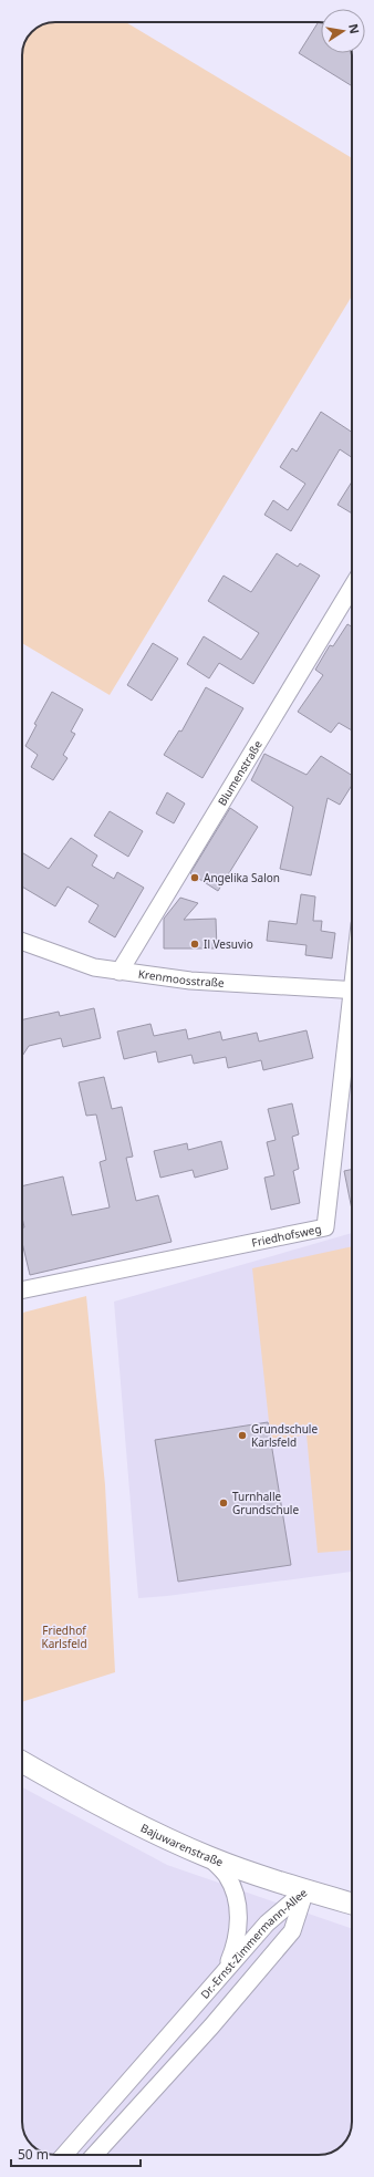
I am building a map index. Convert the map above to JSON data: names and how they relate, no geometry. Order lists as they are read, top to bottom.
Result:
{
  "streets": {
    "main road": ["Bajuwarenstraße"],
    "street": [
      "Blumenstraße",
      "Krenmoosstraße",
      "Friedhofsweg",
      "Dr.-Ernst-Zimmermann-Allee"
    ]
  },
  "crossings": [
    ["Blumenstraße", "Krenmoosstraße"],
    ["Bajuwarenstraße", "Dr.-Ernst-Zimmermann-Allee"]
  ],
  "parks": ["Friedhof Karlsfeld"],
  "places": [
    "Angelika Salon",
    "Il Vesuvio",
    "Grundschule Karlsfeld",
    "Turnhalle Grundschule"
  ],
  "scale_bar": "50 m",
  "north": "right"
}
